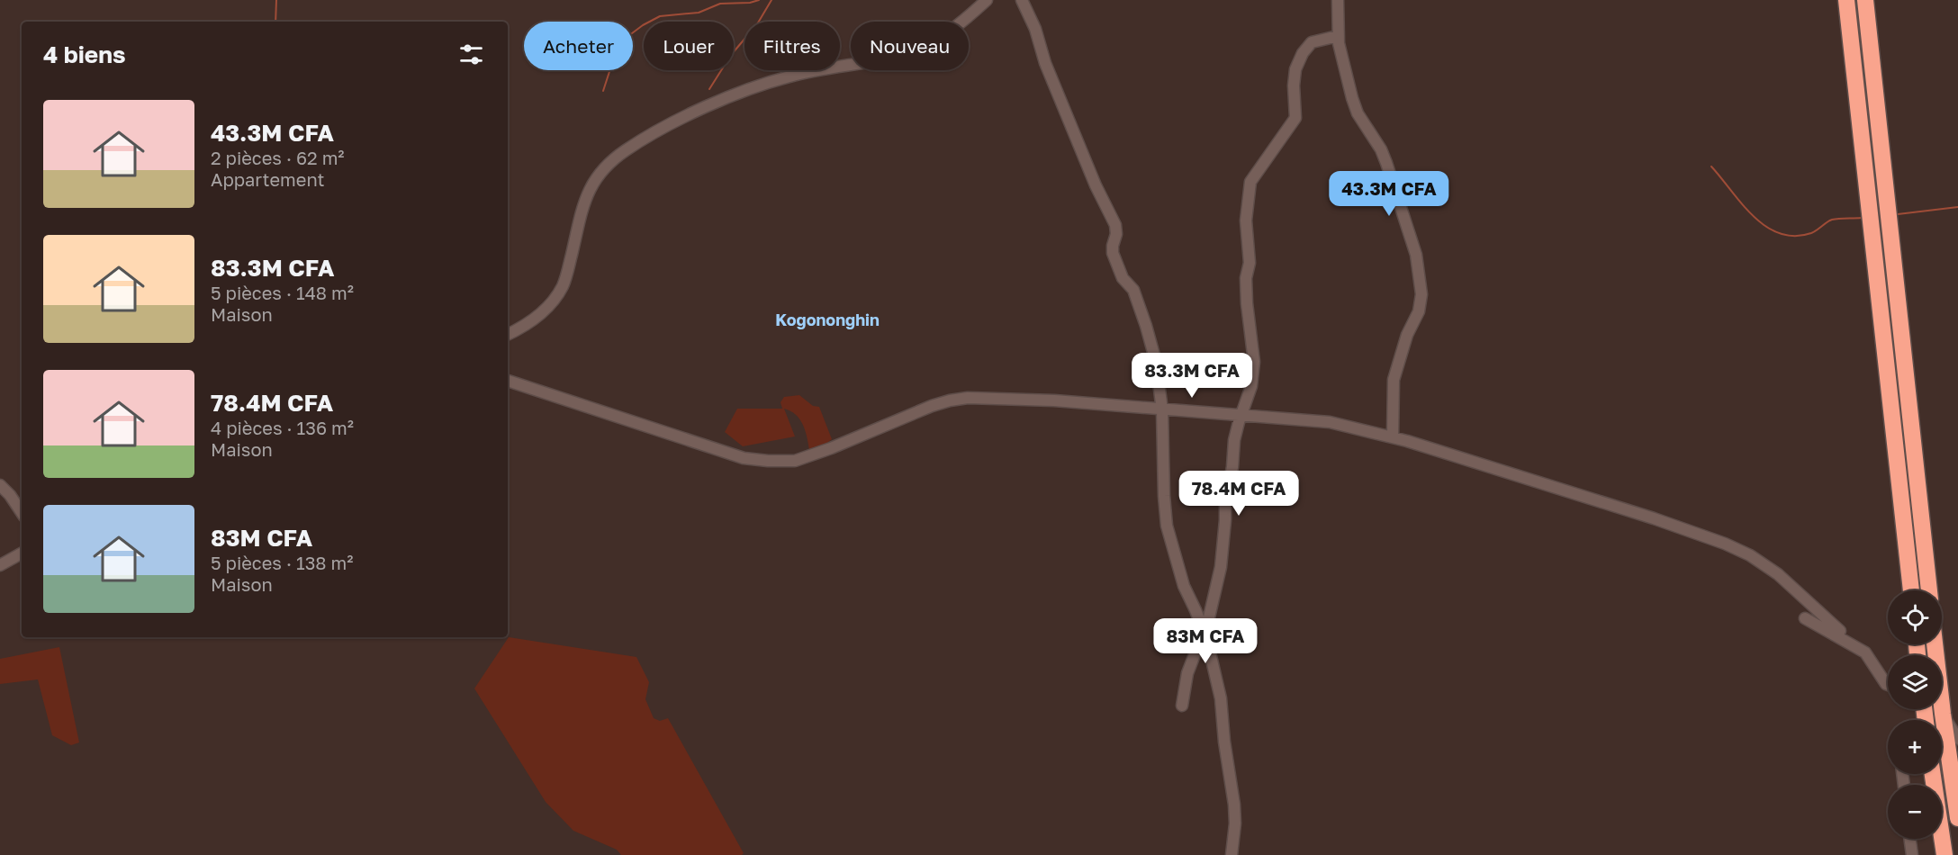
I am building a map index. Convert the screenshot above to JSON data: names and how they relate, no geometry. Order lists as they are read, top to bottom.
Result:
{
  "districts": ["Kogononghin"],
  "page": {
    "chip": [
      "Acheter",
      "Louer",
      "Filtres",
      "Nouveau"
    ],
    "heading": "4 biens",
    "list": [
      {
        "name": "43.3M CFA",
        "note": "2 pièces · 62 m² · Appartement"
      },
      {
        "name": "83.3M CFA",
        "note": "5 pièces · 148 m² · Maison"
      },
      {
        "name": "78.4M CFA",
        "note": "4 pièces · 136 m² · Maison"
      },
      {
        "name": "83M CFA",
        "note": "5 pièces · 138 m² · Maison"
      }
    ],
    "price": [
      "43.3M CFA",
      "83.3M CFA",
      "78.4M CFA",
      "83M CFA"
    ],
    "map_buttons": ["+", "−"]
  }
}
